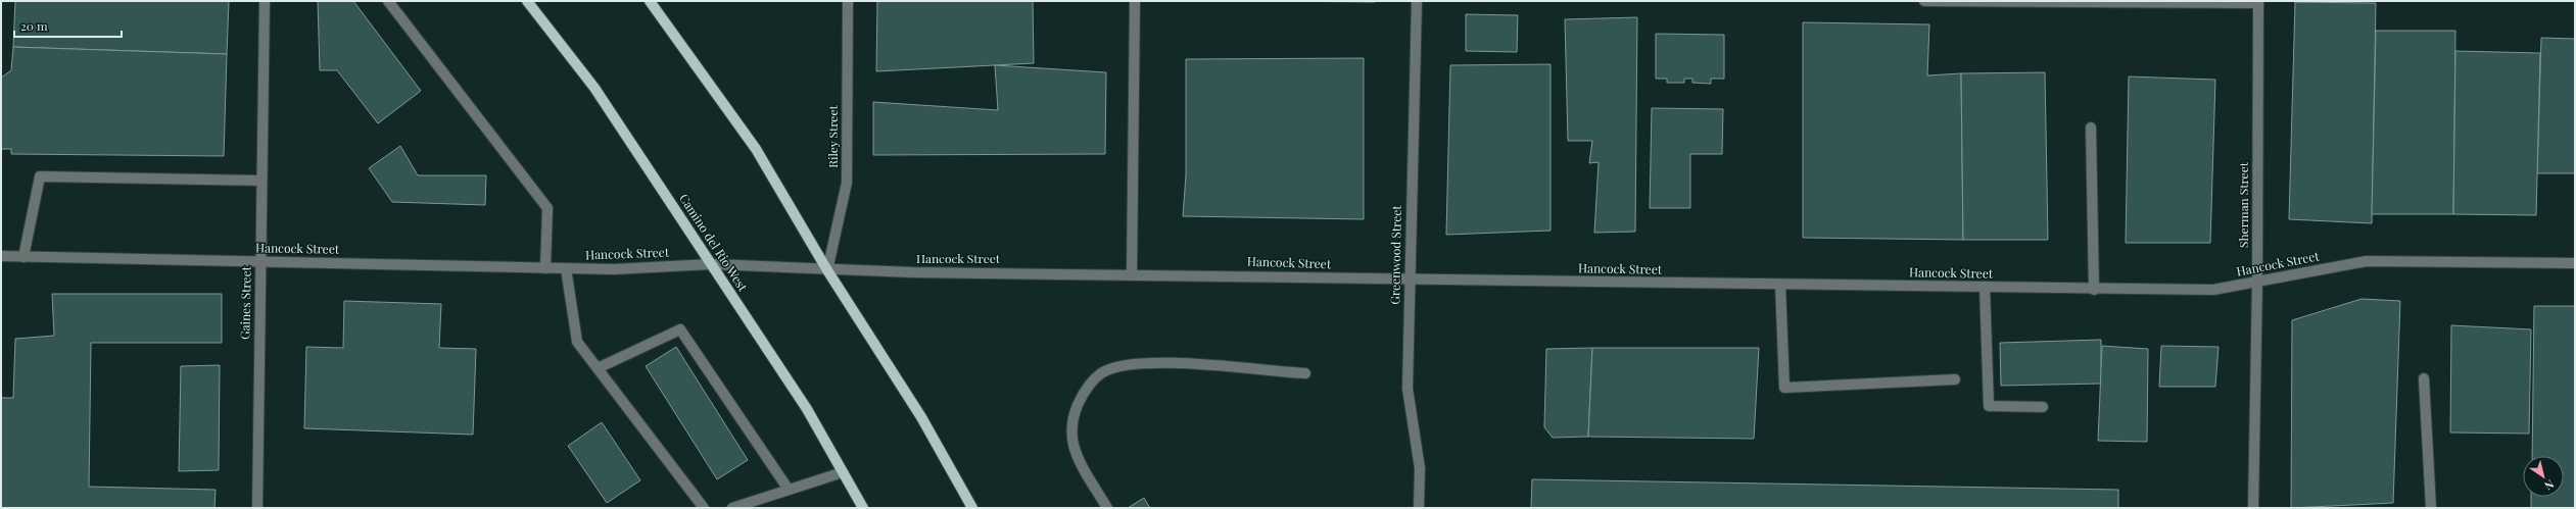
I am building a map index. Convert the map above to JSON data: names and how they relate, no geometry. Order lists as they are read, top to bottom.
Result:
{
  "streets": {
    "main road": ["Camino del Rio West"],
    "street": [
      "Riley Street",
      "Sherman Street",
      "Hancock Street",
      "Greenwood Street",
      "Gaines Street"
    ]
  },
  "crossings": [
    ["Riley Street", "Hancock Street"],
    ["Sherman Street", "Hancock Street"],
    ["Camino del Rio West", "Hancock Street"],
    ["Hancock Street", "Greenwood Street"],
    ["Hancock Street", "Gaines Street"]
  ],
  "scale_bar": "20 m",
  "north": "bottom right"
}
